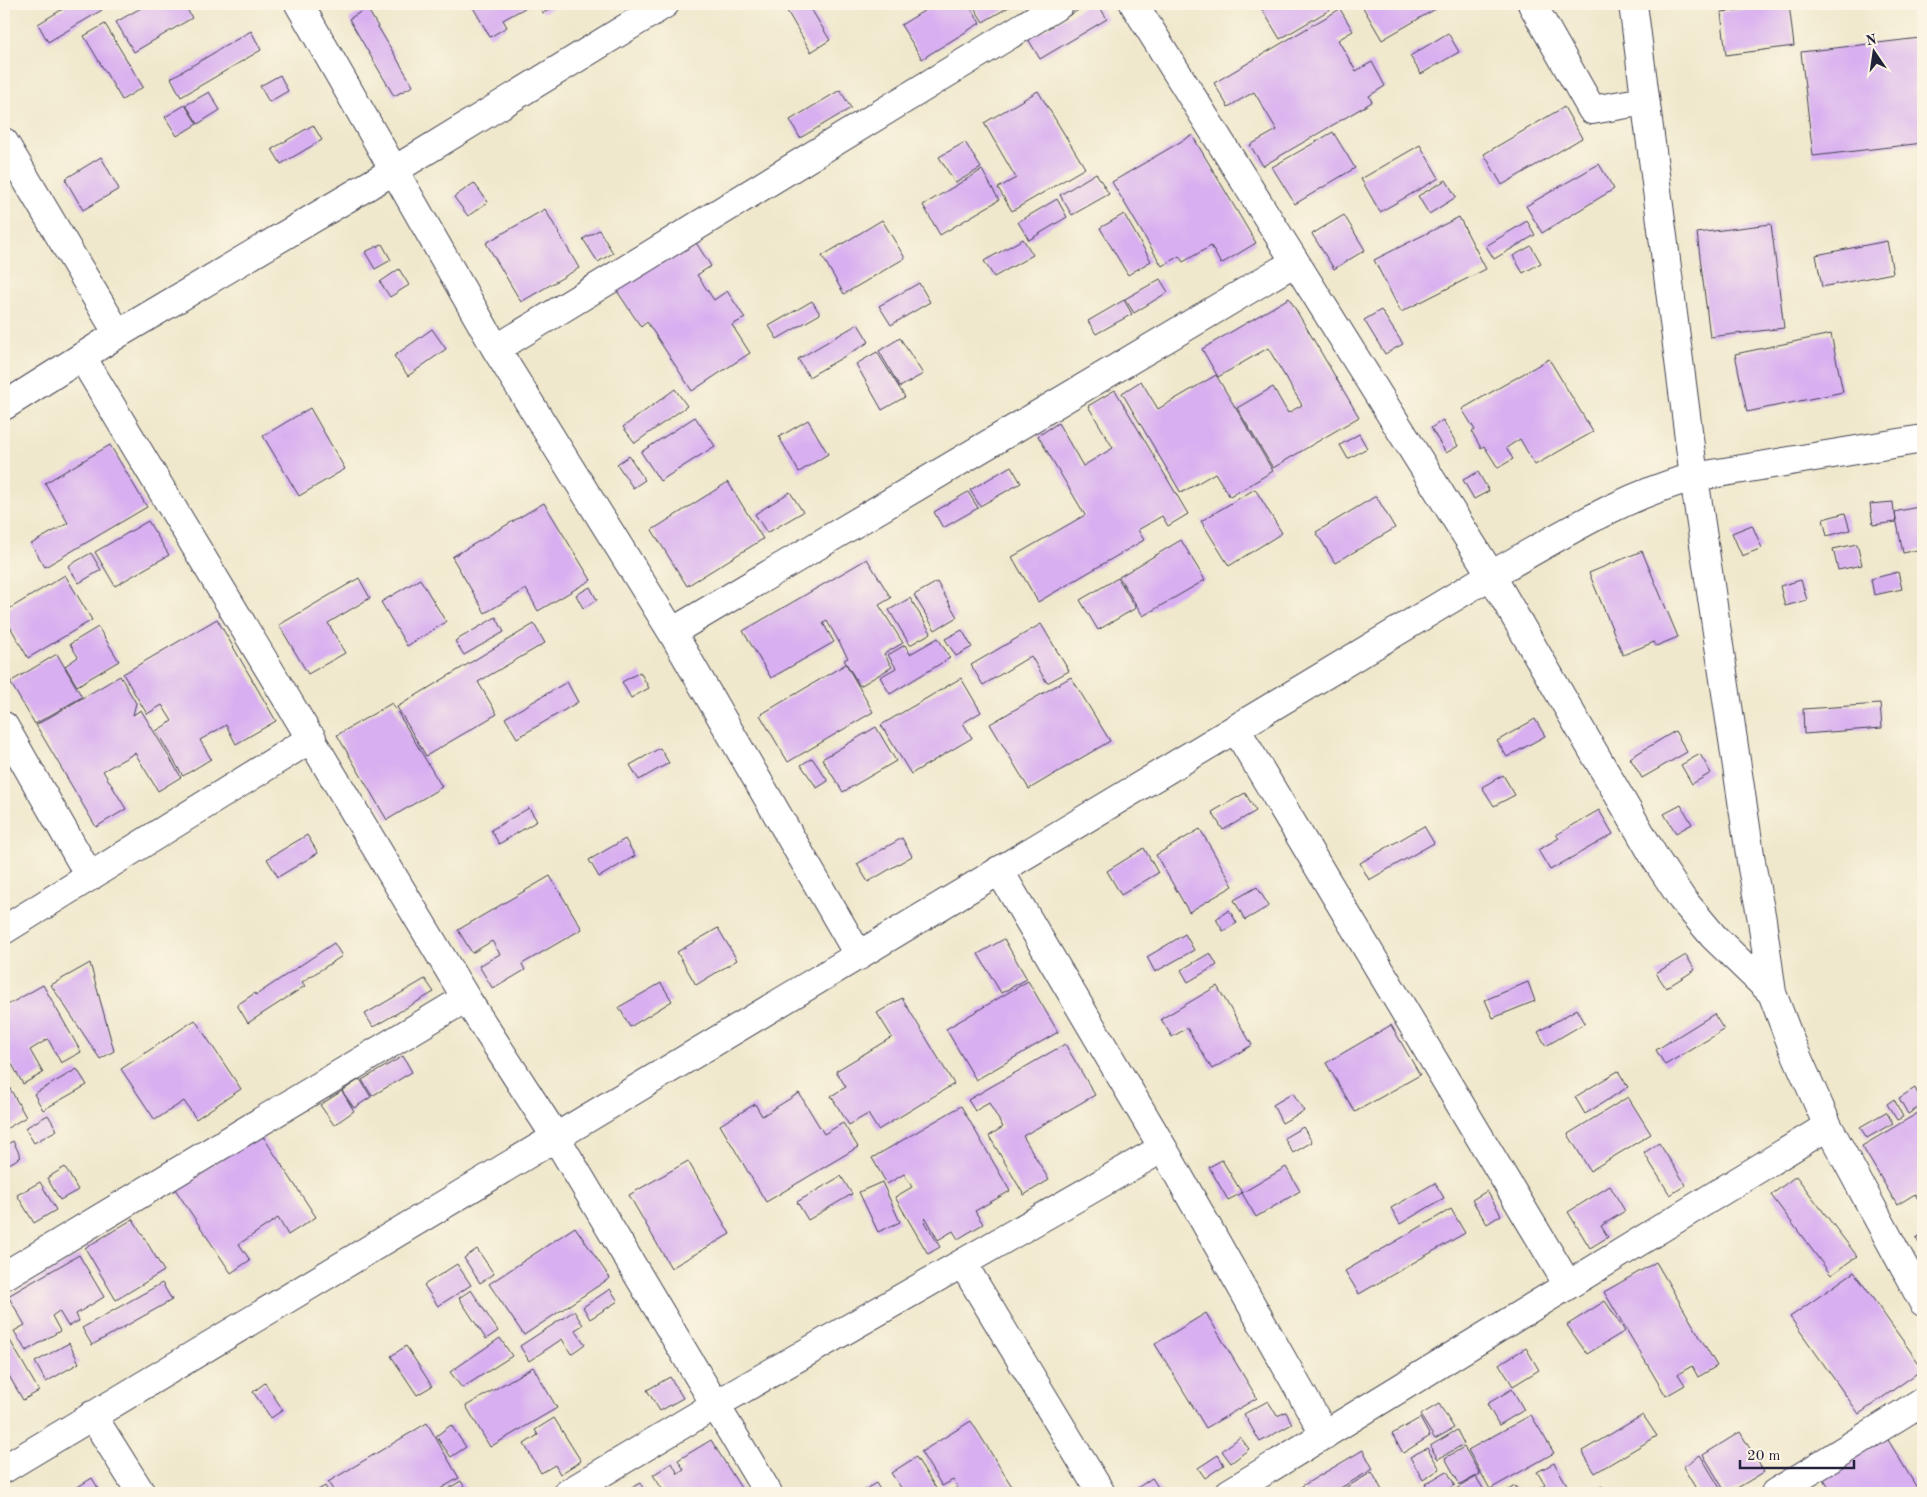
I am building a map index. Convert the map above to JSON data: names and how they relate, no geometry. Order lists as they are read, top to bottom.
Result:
{
  "scale_bar": "20 m",
  "north": "top"
}
